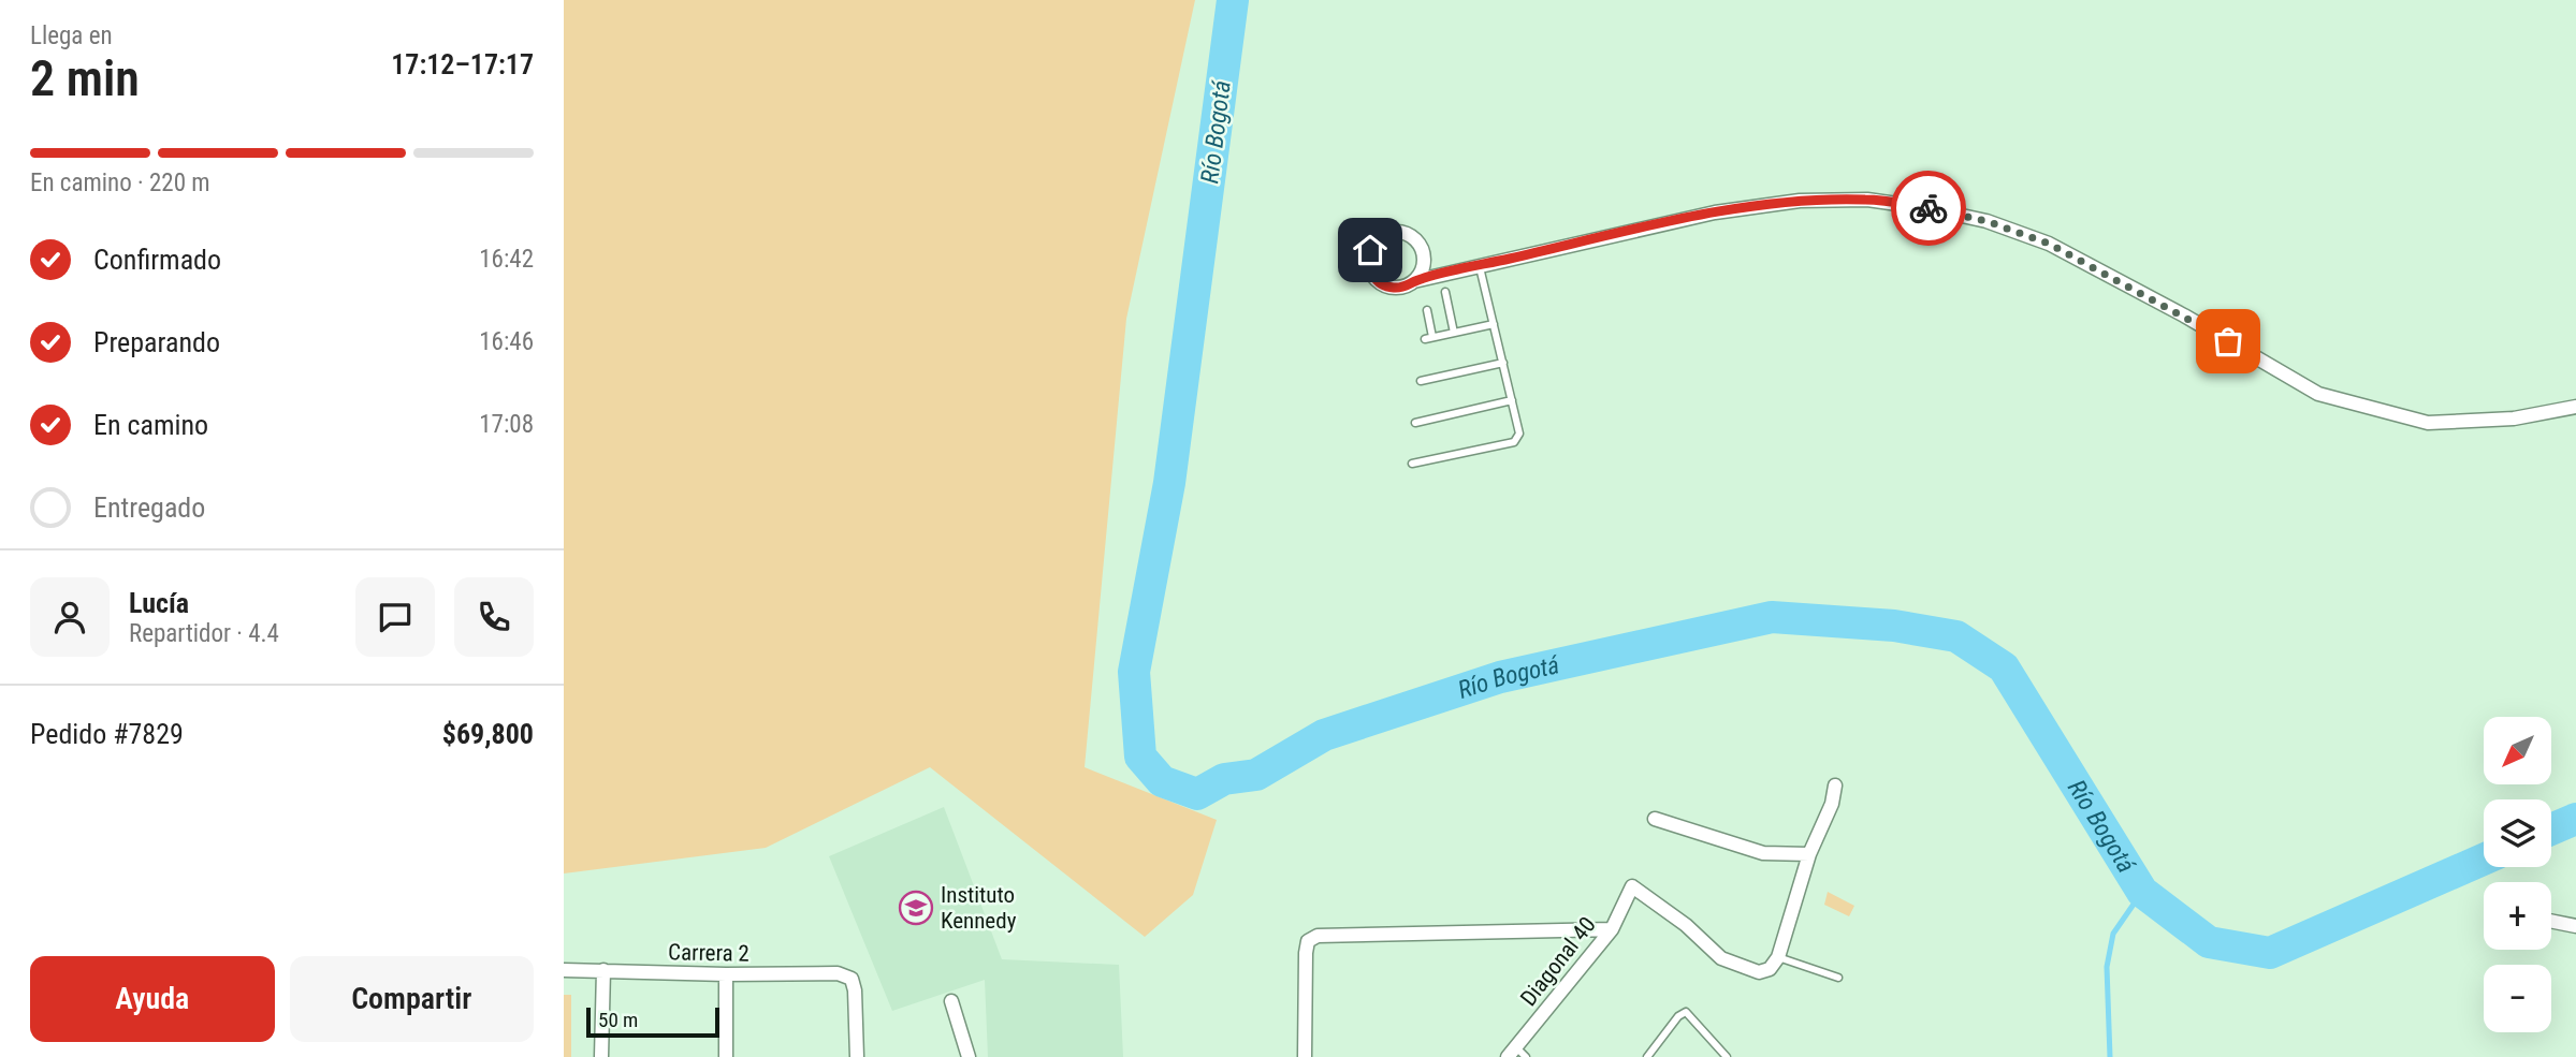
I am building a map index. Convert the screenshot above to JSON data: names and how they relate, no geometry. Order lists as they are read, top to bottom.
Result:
{
  "streets": {
    "street": ["Carrera 2", "Diagonal 40"]
  },
  "water": ["Río Bogotá"],
  "places": {
    "school or university": ["Instituto Kennedy"]
  },
  "scale_bar": "50 m",
  "north": "bottom left",
  "page": {
    "heading": ["2 min", "Llega en", "17:12–17:17"],
    "panel": [
      "Lucía",
      "Repartidor · 4.4",
      "Pedido #7829",
      "$69,800"
    ],
    "bar": "En camino · 220 m",
    "list": [
      ["Confirmado", "16:42"],
      ["Preparando", "16:46"],
      ["En camino", "17:08"],
      "Entregado"
    ],
    "map_buttons": ["+", "−"],
    "buttons": ["Ayuda", "Compartir"],
    "scale": "50 m"
  }
}
